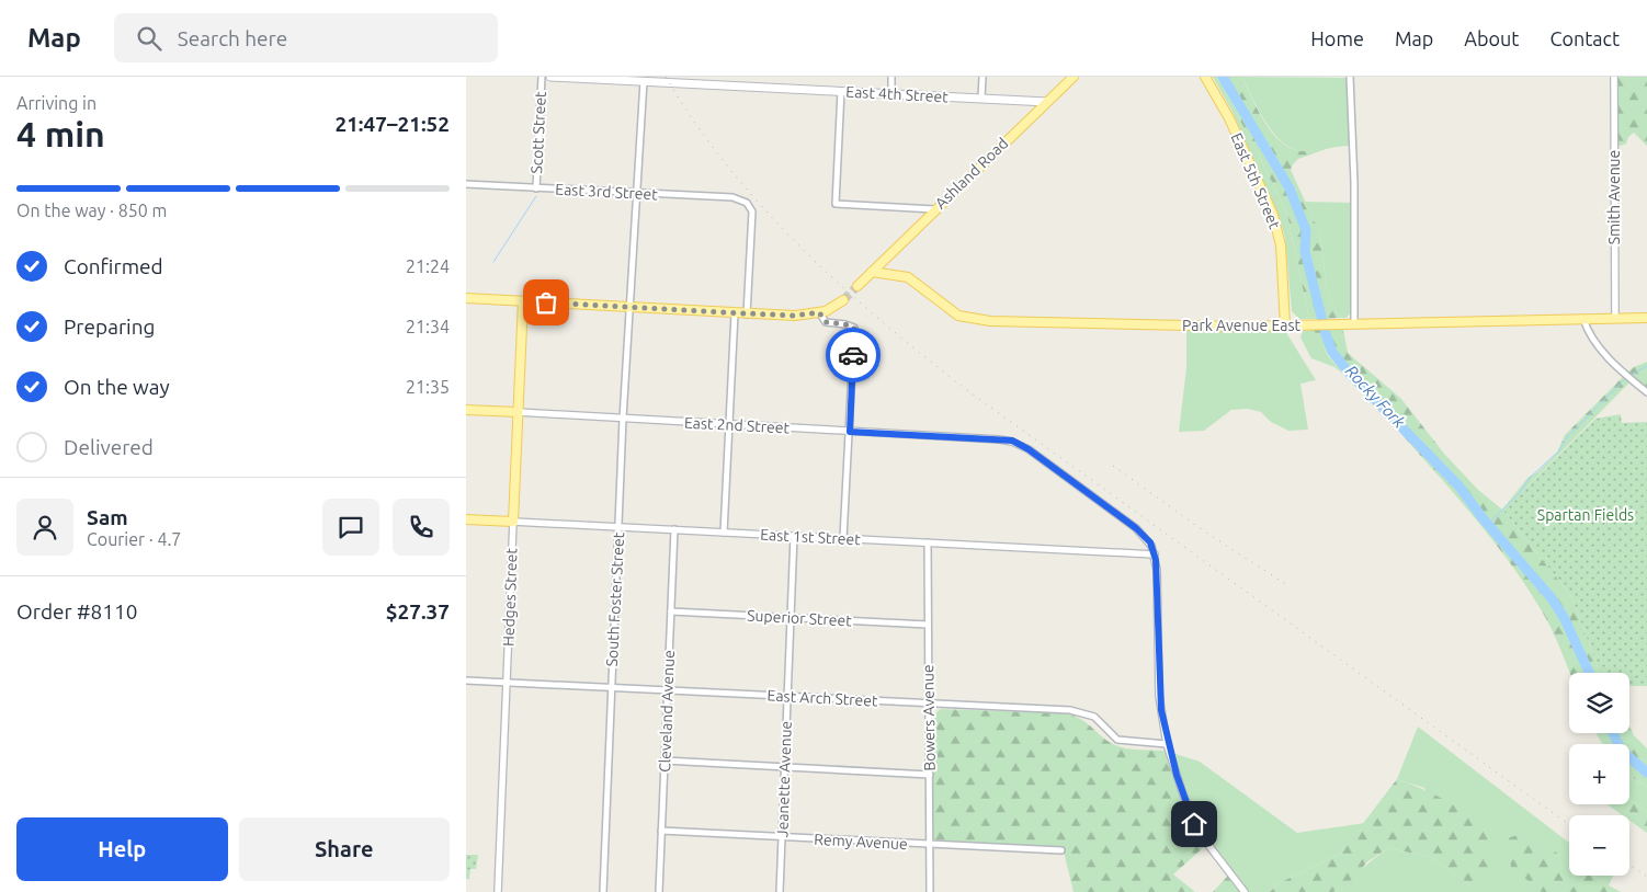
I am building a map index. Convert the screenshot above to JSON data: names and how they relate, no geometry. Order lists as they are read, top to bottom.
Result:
{
  "streets": {
    "main road": [
      "East 4th Street",
      "Ashland Road",
      "East 5th Street",
      "Park Avenue East",
      "East 2nd Street",
      "East 1st Street",
      "Hedges Street"
    ],
    "street": [
      "Scott Street",
      "East 3rd Street",
      "Smith Avenue",
      "South Foster Street",
      "Superior Street",
      "East Arch Street",
      "Cleveland Avenue",
      "Bowers Avenue",
      "Jeanette Avenue",
      "Remy Avenue"
    ]
  },
  "crossings": [
    ["East 4th Street", "Ashland Road"],
    ["East 4th Street", "South Foster Street"],
    ["Scott Street", "East 3rd Street"],
    ["Ashland Road", "Park Avenue East"],
    ["East 5th Street", "Park Avenue East"],
    ["East 3rd Street", "South Foster Street"],
    ["Smith Avenue", "Park Avenue East"],
    ["East 2nd Street", "East 1st Street"],
    ["East 2nd Street", "Hedges Street"],
    ["East 2nd Street", "South Foster Street"],
    ["East 1st Street", "Hedges Street"],
    ["East 1st Street", "South Foster Street"],
    ["East 1st Street", "Cleveland Avenue"],
    ["East 1st Street", "Bowers Avenue"],
    ["East 1st Street", "Jeanette Avenue"],
    ["Hedges Street", "East Arch Street"],
    ["South Foster Street", "East Arch Street"],
    ["Superior Street", "Cleveland Avenue"],
    ["Superior Street", "Bowers Avenue"],
    ["Superior Street", "Jeanette Avenue"],
    ["East Arch Street", "Cleveland Avenue"],
    ["East Arch Street", "Bowers Avenue"],
    ["East Arch Street", "Jeanette Avenue"],
    ["Cleveland Avenue", "Remy Avenue"],
    ["Bowers Avenue", "Remy Avenue"],
    ["Jeanette Avenue", "Remy Avenue"]
  ],
  "water": ["Rocky Fork"],
  "parks": ["Spartan Fields"],
  "page": {
    "header": "Map",
    "search": "Search here",
    "nav": [
      "Home",
      "Map",
      "About",
      "Contact"
    ],
    "heading": ["4 min", "Arriving in", "21:47–21:52"],
    "panel": [
      "Sam",
      "Courier · 4.7",
      "Order #8110",
      "$27.37"
    ],
    "bar": "On the way · 850 m",
    "list": [
      ["Confirmed", "21:24"],
      ["Preparing", "21:34"],
      ["On the way", "21:35"],
      "Delivered"
    ],
    "map_buttons": ["+", "−"],
    "buttons": ["Help", "Share"]
  }
}
